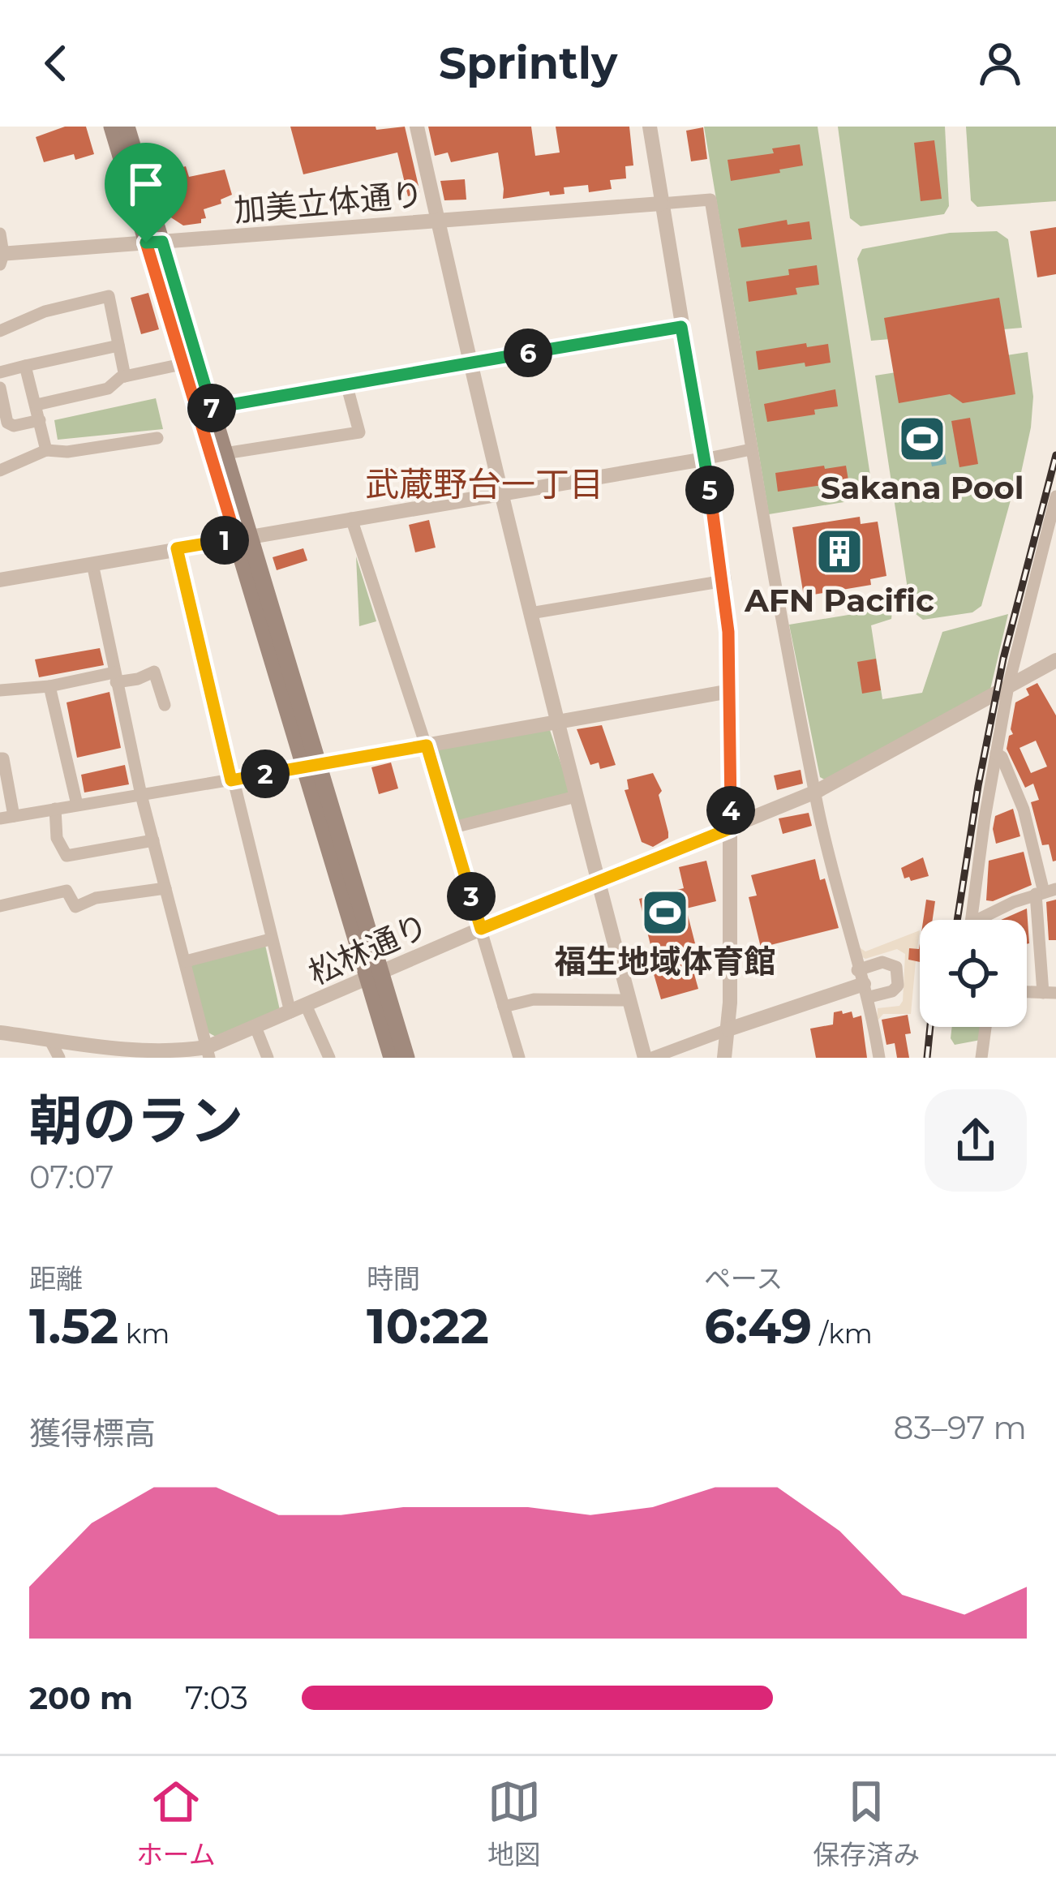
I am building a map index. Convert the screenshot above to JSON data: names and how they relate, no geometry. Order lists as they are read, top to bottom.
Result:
{
  "streets": {
    "street": ["加美立体通り", "松林通り"]
  },
  "districts": ["武蔵野台一丁目"],
  "places": {
    "sports": ["Sakana Pool", "福生地域体育館"],
    "building": ["AFN Pacific"]
  },
  "page": {
    "header": "Sprintly",
    "pins": [
      "6",
      "7",
      "5",
      "1",
      "2",
      "4",
      "3"
    ],
    "heading": ["朝のラン", "07:07"],
    "stats": [
      ["距離", "1.52 km"],
      ["時間", "10:22"],
      ["ペース", "6:49 /km"]
    ],
    "chart": ["獲得標高", "83–97 m"],
    "list": [
      {
        "name": "200 m",
        "note": "7:03"
      }
    ],
    "tabs": ["ホーム", "地図", "保存済み"]
  }
}
